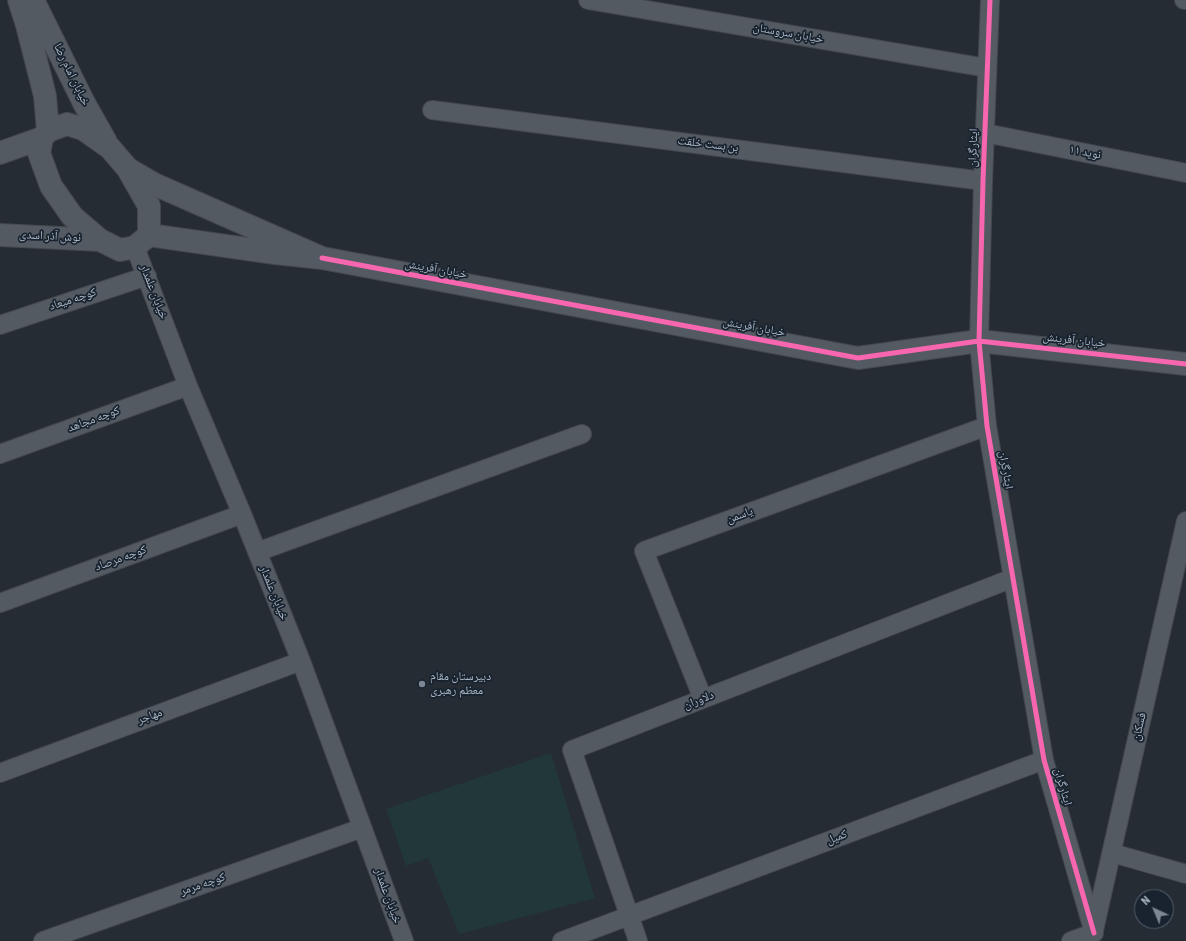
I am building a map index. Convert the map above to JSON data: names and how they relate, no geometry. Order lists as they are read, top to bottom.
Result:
{
  "streets": {
    "street": [
      "خیابان سروستان",
      "خیابان امام رضا",
      "بن بست خلقت",
      "ایثارگران",
      "نوید ۱۱",
      "نوش آذر اسدی",
      "خیابان آفرینش",
      "خیابان علمدار",
      "کوچه میعاد",
      "کوچه مجاهد",
      "یاسمن",
      "کوچه مرصاد",
      "دلاوران",
      "مهاجر",
      "فسکان",
      "کمیل",
      "کوچه مرمر"
    ]
  },
  "crossings": [
    ["خیابان سروستان", "ایثارگران"],
    ["خیابان امام رضا", "نوش آذر اسدی"],
    ["خیابان امام رضا", "خیابان آفرینش"],
    ["بن بست خلقت", "ایثارگران"],
    ["ایثارگران", "نوید ۱۱"],
    ["ایثارگران", "خیابان آفرینش"],
    ["ایثارگران", "یاسمن"],
    ["ایثارگران", "دلاوران"],
    ["ایثارگران", "فسکان"],
    ["ایثارگران", "کمیل"],
    ["نوش آذر اسدی", "خیابان آفرینش"],
    ["خیابان آفرینش", "خیابان علمدار"],
    ["خیابان علمدار", "کوچه میعاد"],
    ["خیابان علمدار", "کوچه مجاهد"],
    ["خیابان علمدار", "کوچه مرصاد"],
    ["خیابان علمدار", "مهاجر"],
    ["خیابان علمدار", "کوچه مرمر"],
    ["یاسمن", "دلاوران"],
    ["دلاوران", "کمیل"]
  ],
  "places": ["دبیرستان مقام معظم رهبری"],
  "north": "top left"
}
